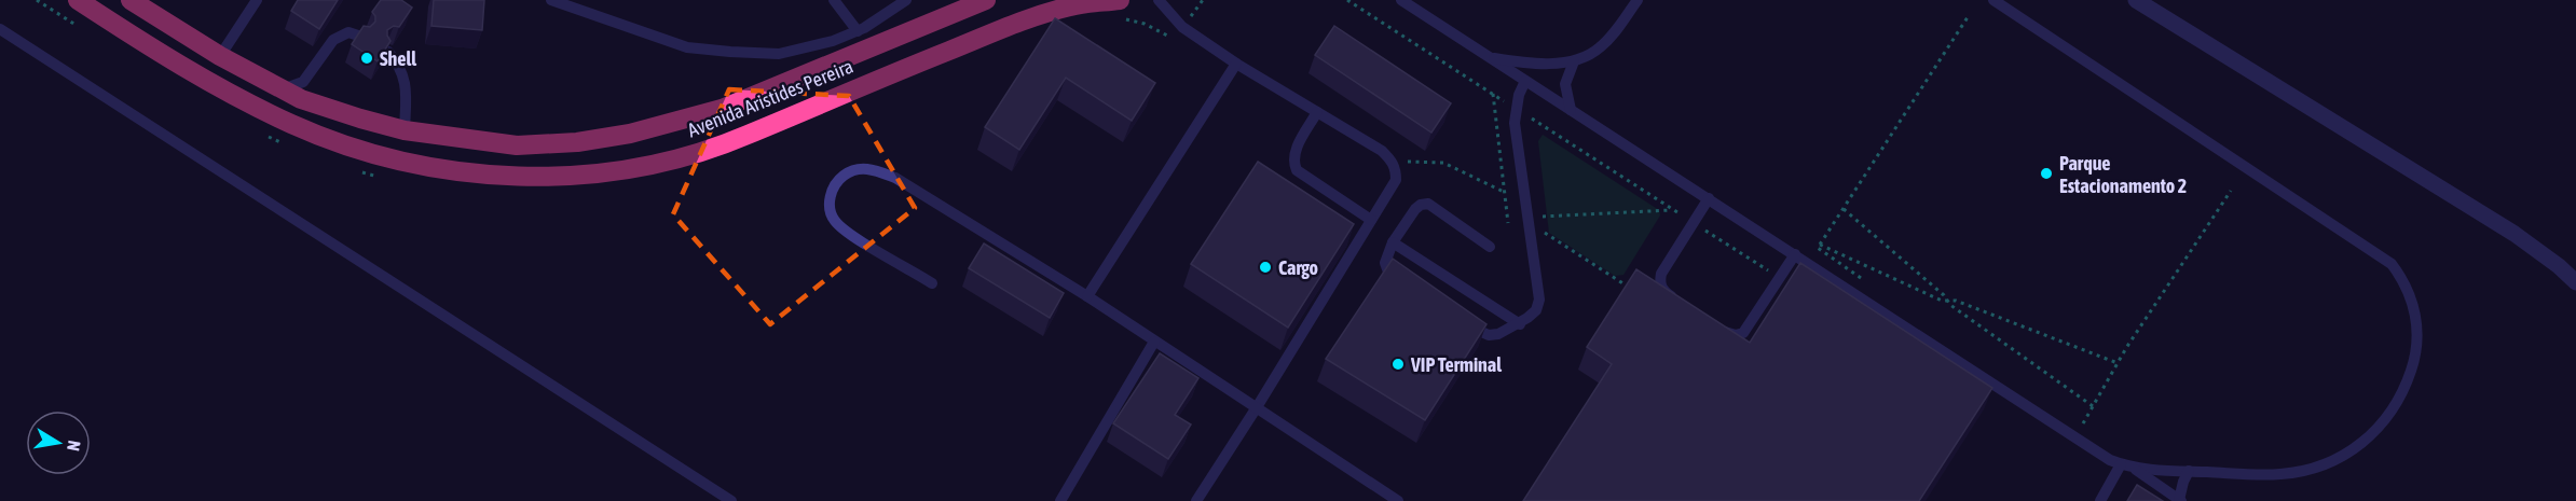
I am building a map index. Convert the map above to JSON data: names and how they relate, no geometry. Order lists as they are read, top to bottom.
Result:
{
  "streets": {
    "highway": ["Avenida Aristides Pereira"]
  },
  "places": [
    "Shell",
    "Parque Estacionamento 2",
    "Cargo",
    "VIP Terminal"
  ],
  "north": "right"
}
